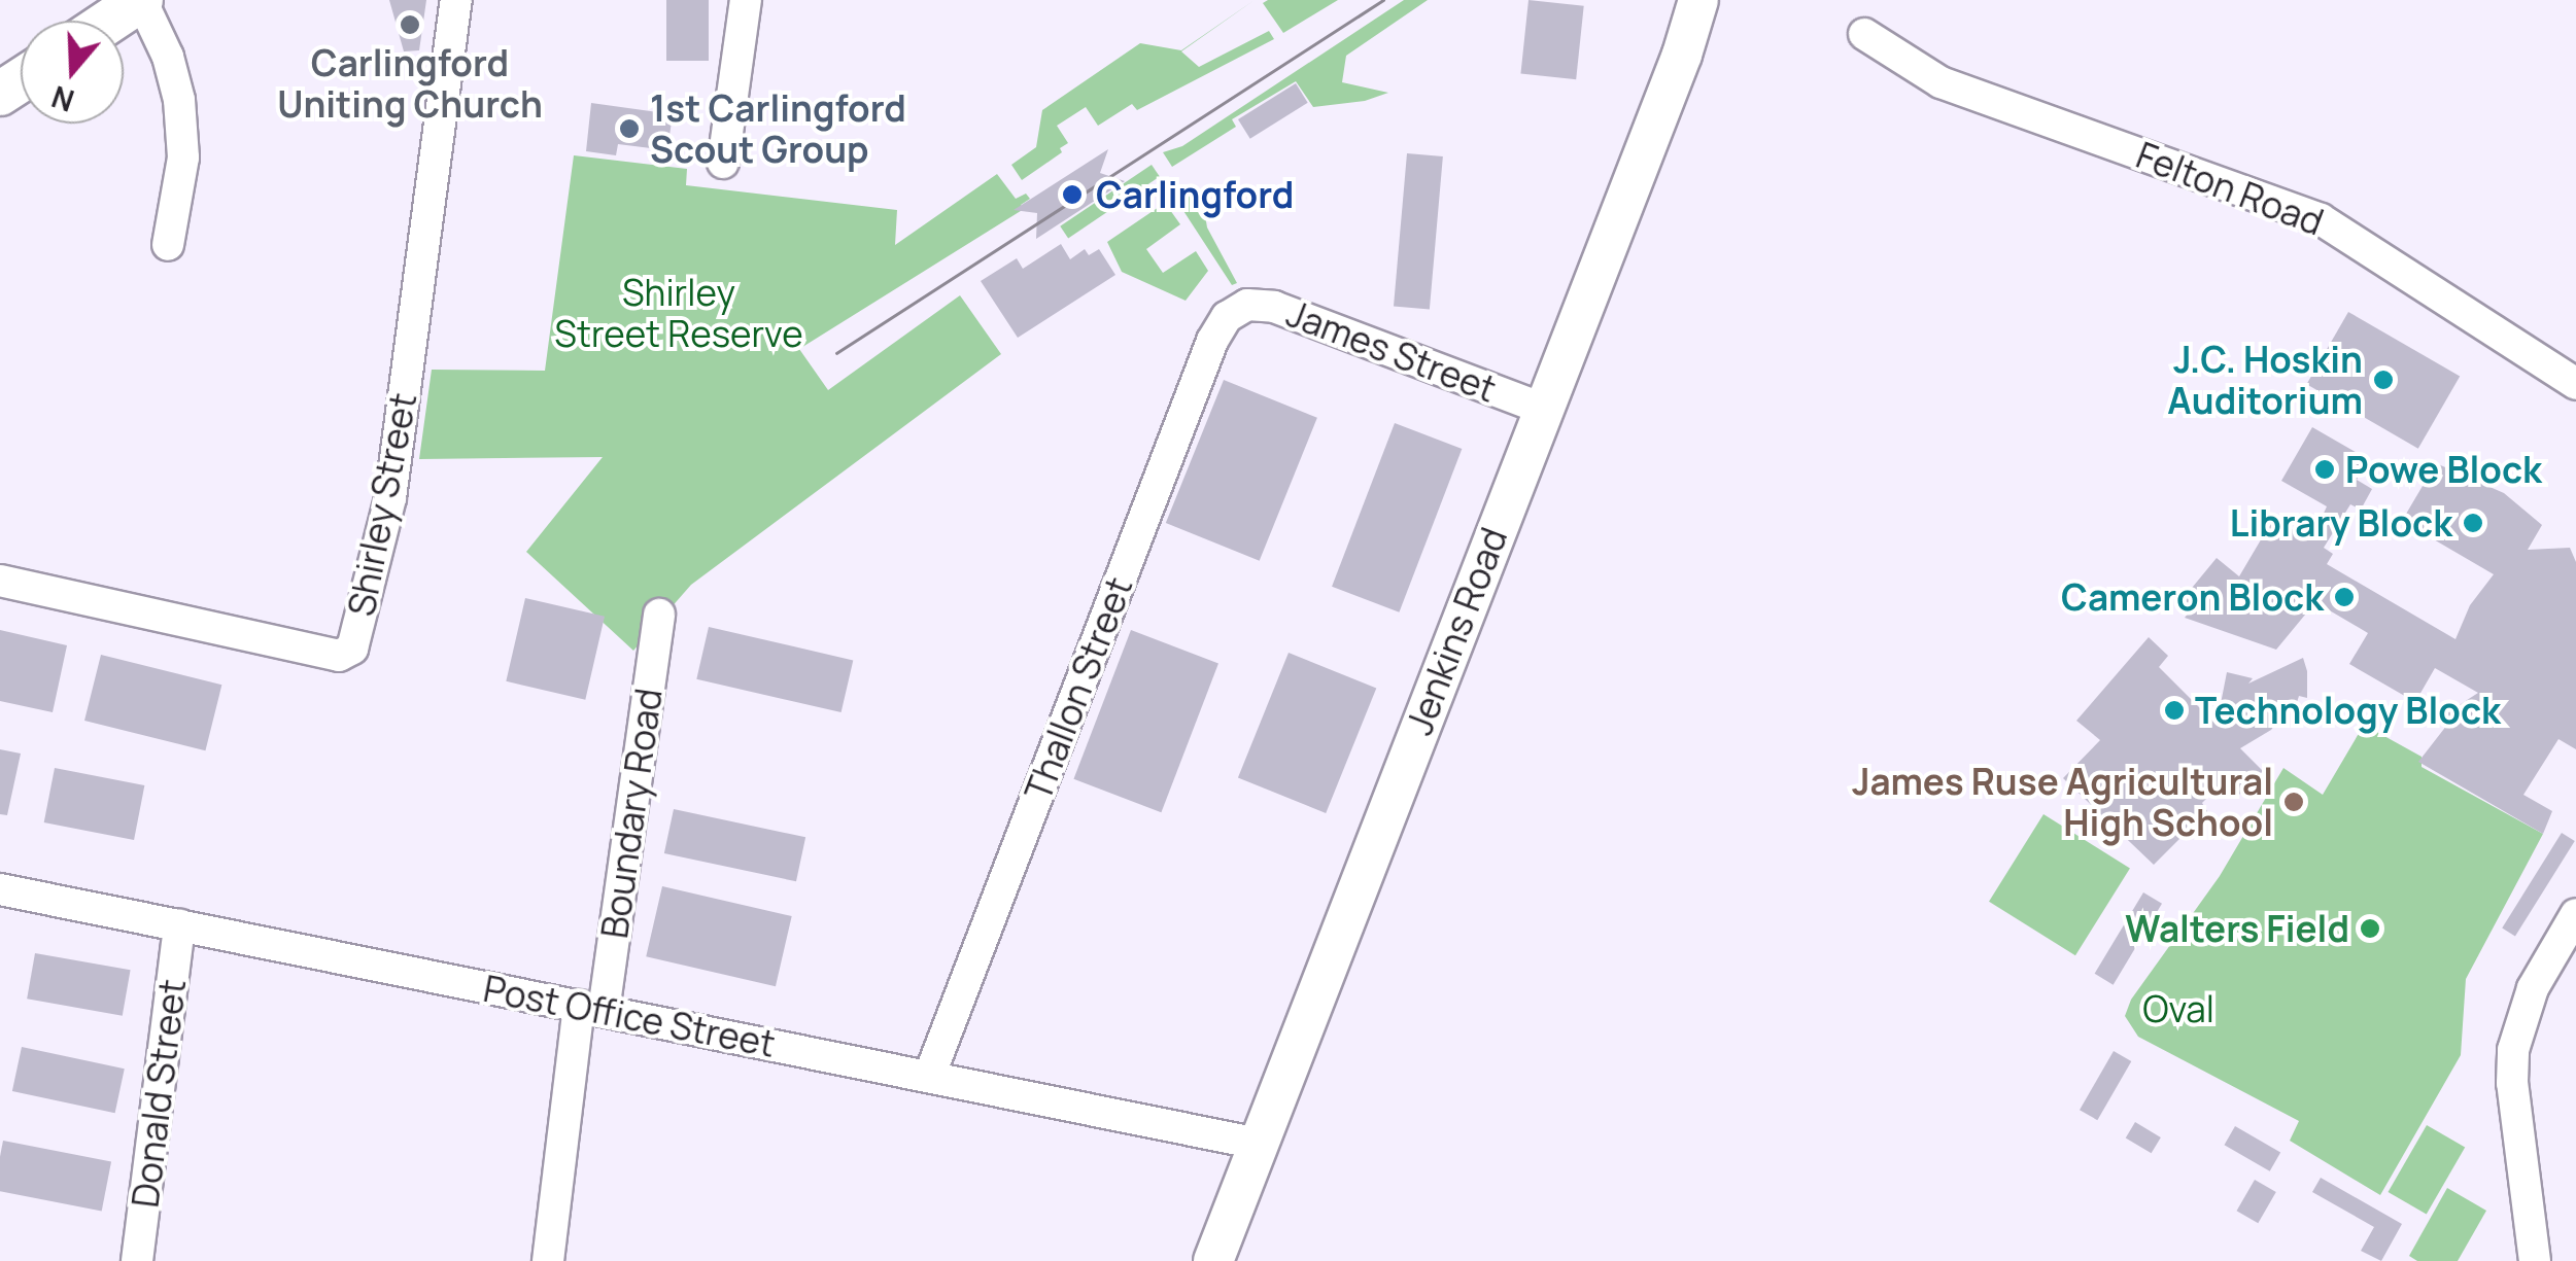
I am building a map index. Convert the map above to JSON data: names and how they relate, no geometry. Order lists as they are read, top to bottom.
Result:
{
  "streets": {
    "main road": ["Jenkins Road"],
    "street": [
      "Felton Road",
      "James Street",
      "Shirley Street",
      "Thallon Street",
      "Boundary Road",
      "Post Office Street",
      "Donald Street"
    ]
  },
  "crossings": [
    ["James Street", "Jenkins Road"],
    ["James Street", "Thallon Street"],
    ["Jenkins Road", "Post Office Street"],
    ["Thallon Street", "Post Office Street"],
    ["Boundary Road", "Post Office Street"],
    ["Post Office Street", "Donald Street"]
  ],
  "parks": ["Shirley Street Reserve", "Oval"],
  "places": [
    "Carlingford Uniting Church",
    "1st Carlingford Scout Group",
    "Carlingford",
    "J.C. Hoskin Auditorium",
    "Powe Block",
    "Library Block",
    "Cameron Block",
    "Technology Block",
    "James Ruse Agricultural High School",
    "Walters Field"
  ],
  "north": "bottom"
}
